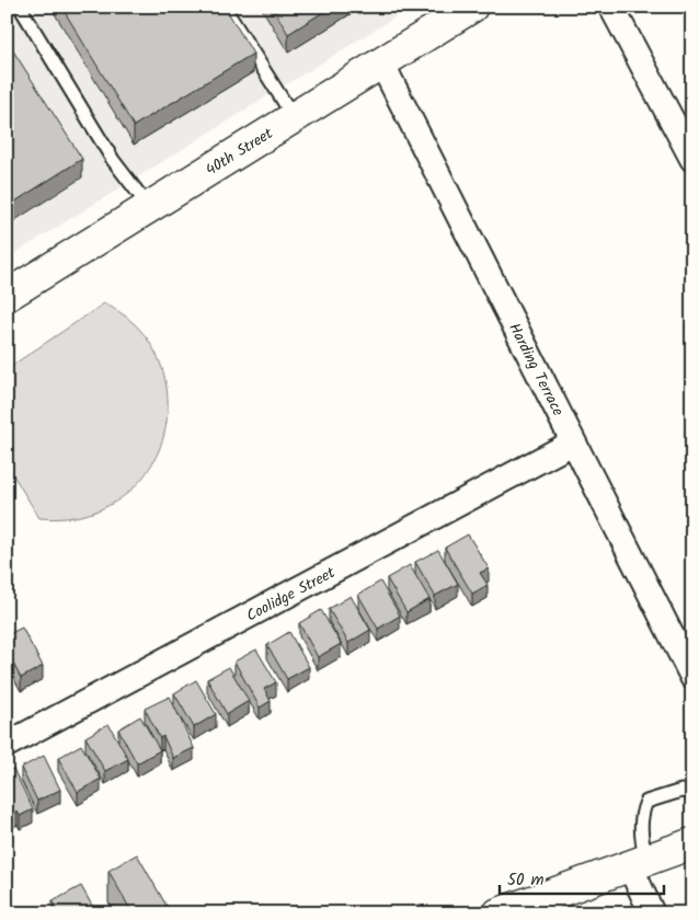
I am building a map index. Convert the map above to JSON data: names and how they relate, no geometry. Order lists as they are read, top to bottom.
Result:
{
  "streets": {
    "street": ["40th Street", "Harding Terrace", "Coolidge Street"]
  },
  "crossings": [
    ["40th Street", "Harding Terrace"],
    ["Harding Terrace", "Coolidge Street"]
  ],
  "scale_bar": "50 m"
}
